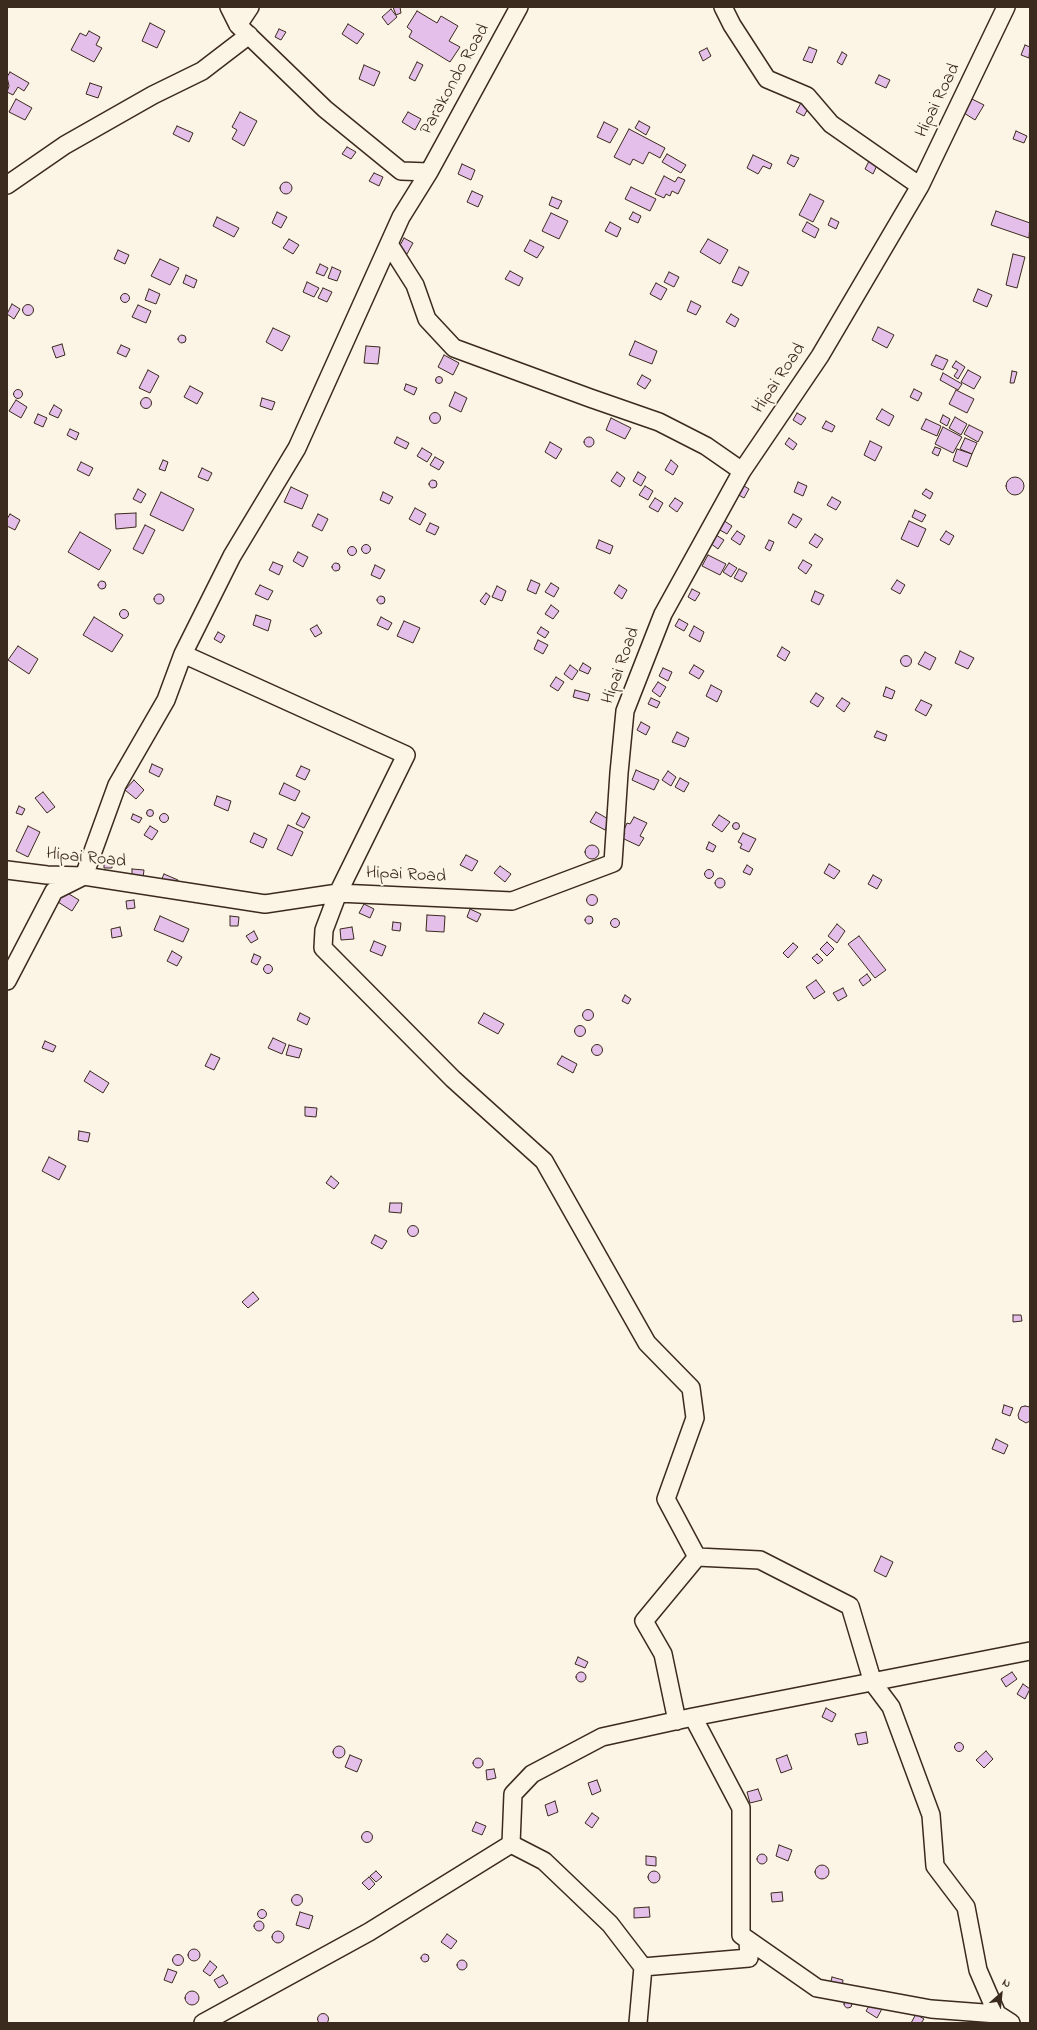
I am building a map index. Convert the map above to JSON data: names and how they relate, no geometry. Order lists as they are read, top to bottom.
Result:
{
  "streets": {
    "street": ["Parakondo Road", "Hipai Road"]
  },
  "crossings": [
    ["Parakondo Road", "Hipai Road"]
  ],
  "north": "top right"
}
